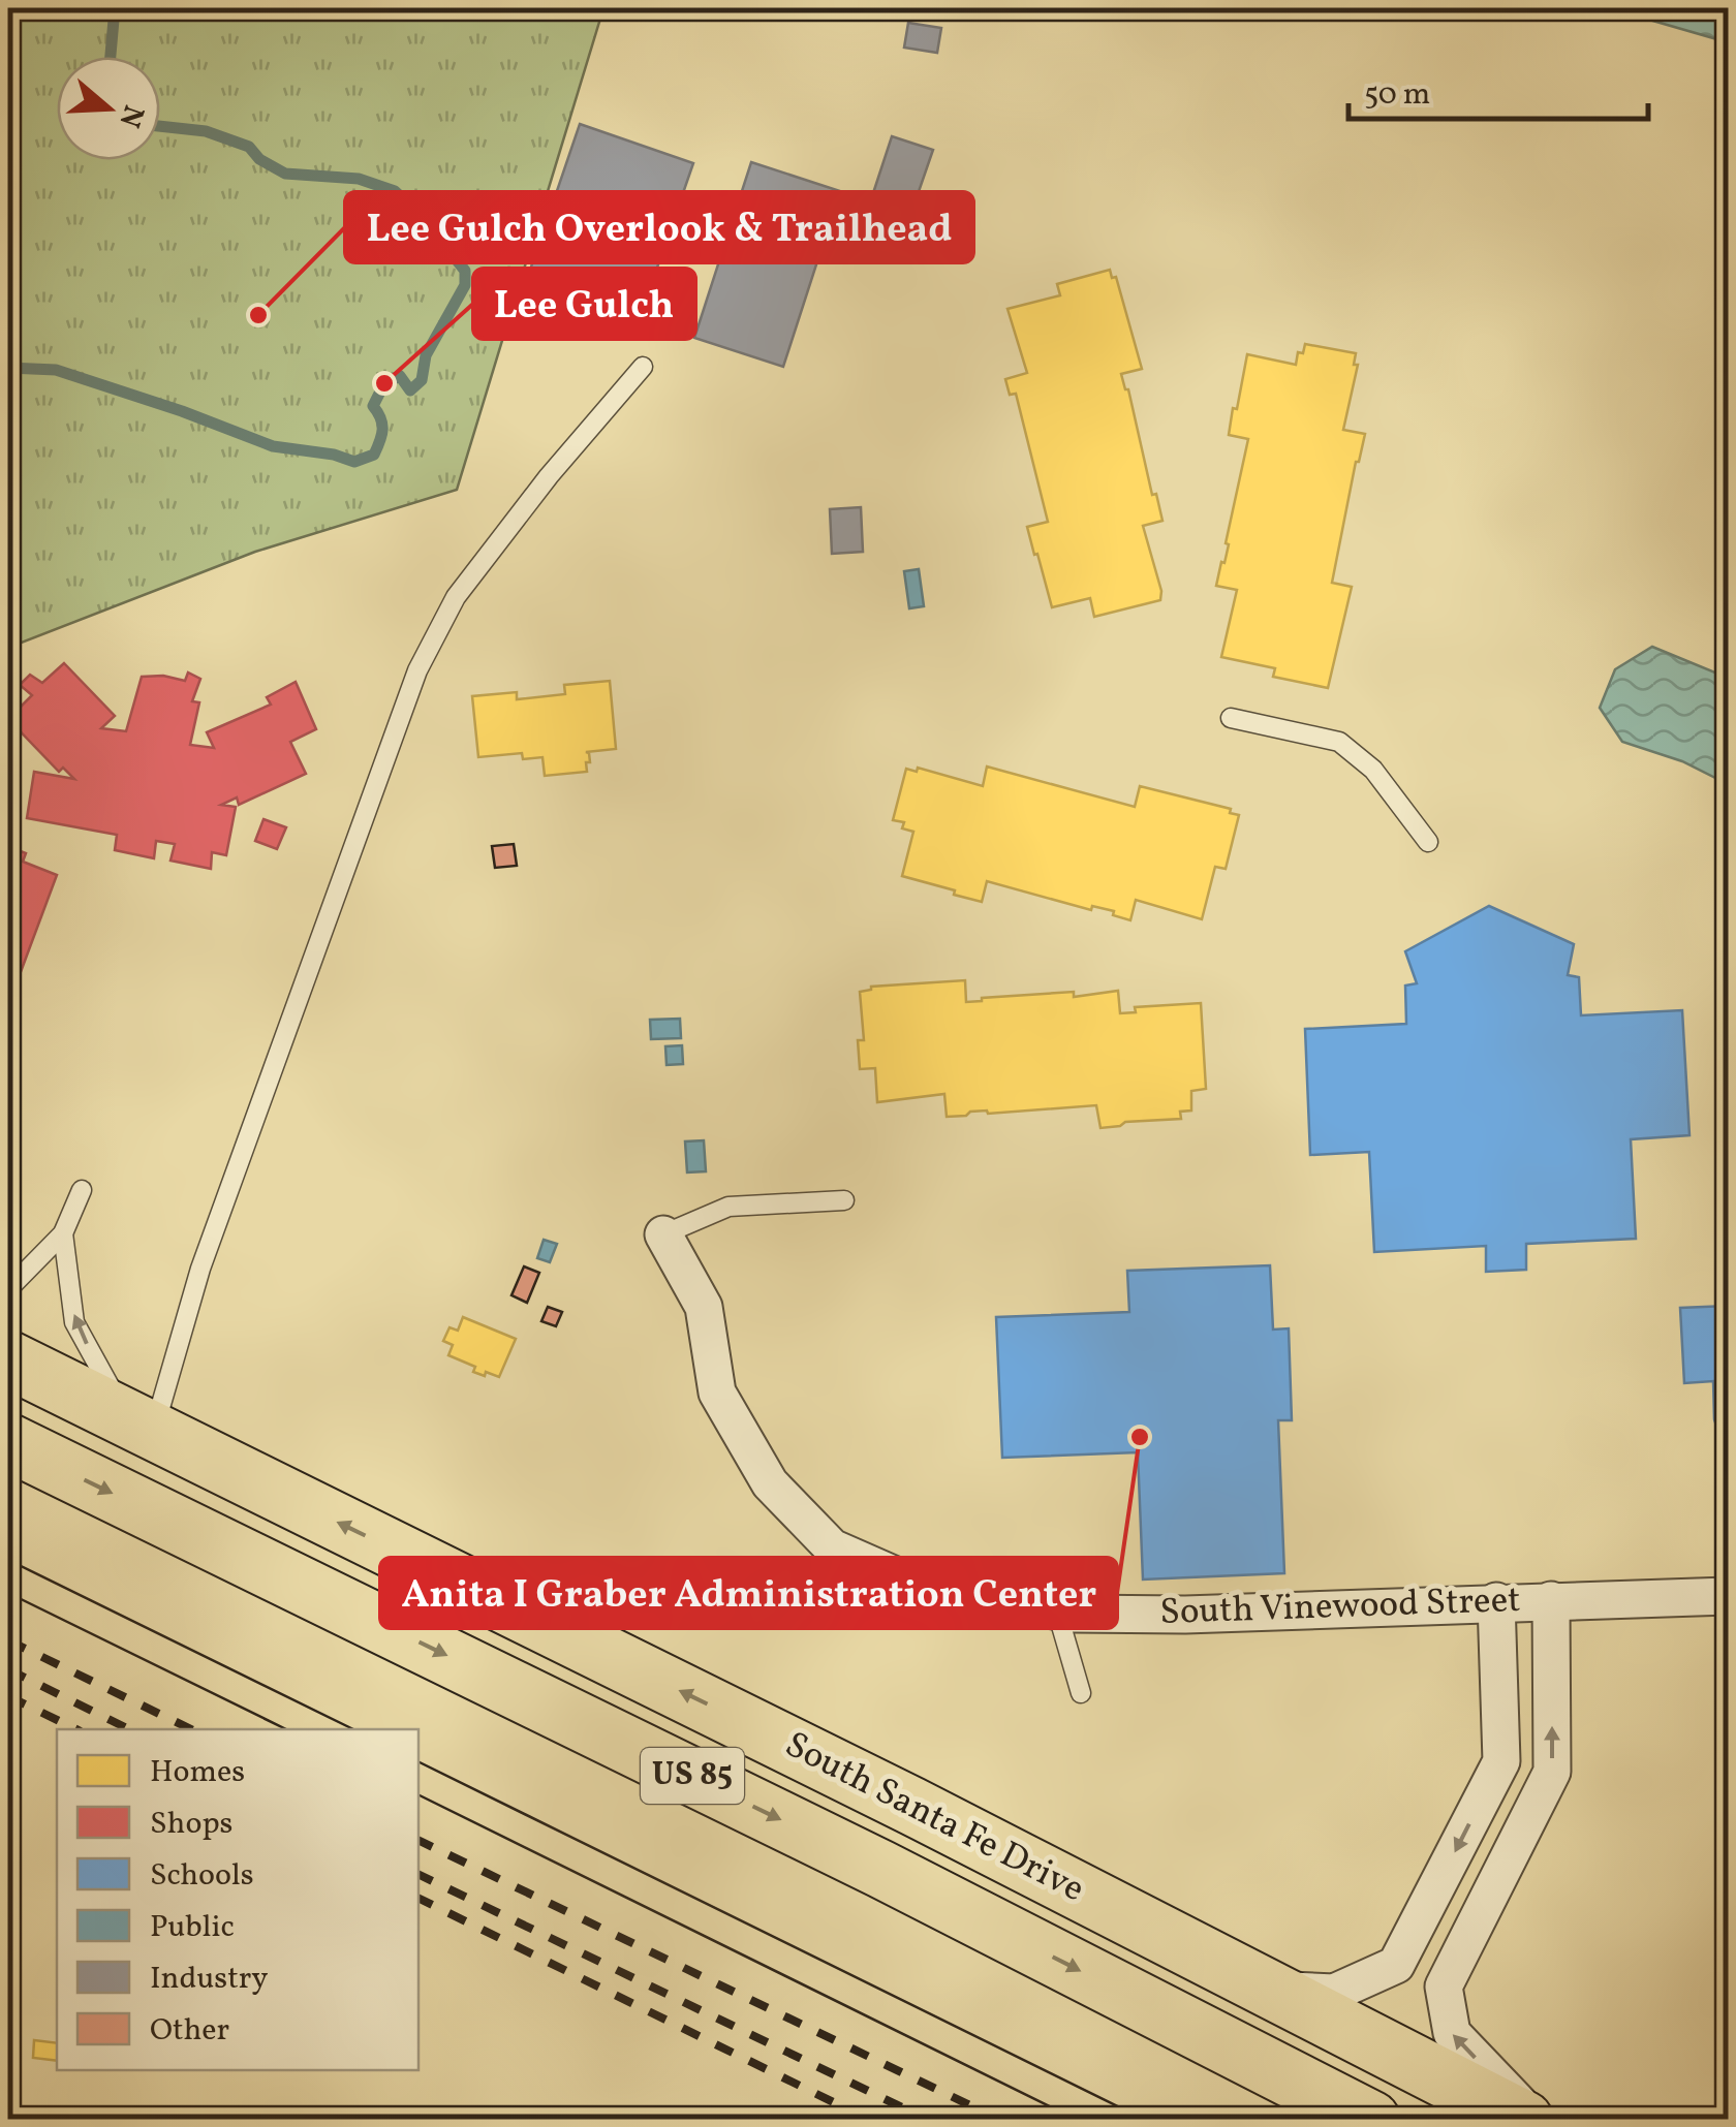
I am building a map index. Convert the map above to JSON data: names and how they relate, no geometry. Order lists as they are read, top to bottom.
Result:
{
  "streets": {
    "highway": ["US 85", "South Santa Fe Drive"],
    "street": ["South Vinewood Street"]
  },
  "places": ["Lee Gulch Overlook & Trailhead", "Lee Gulch", "Anita I Graber Administration Center"],
  "legend": [
    "Homes",
    "Shops",
    "Schools",
    "Public",
    "Industry",
    "Other"
  ],
  "scale_bar": "50 m",
  "north": "right"
}
